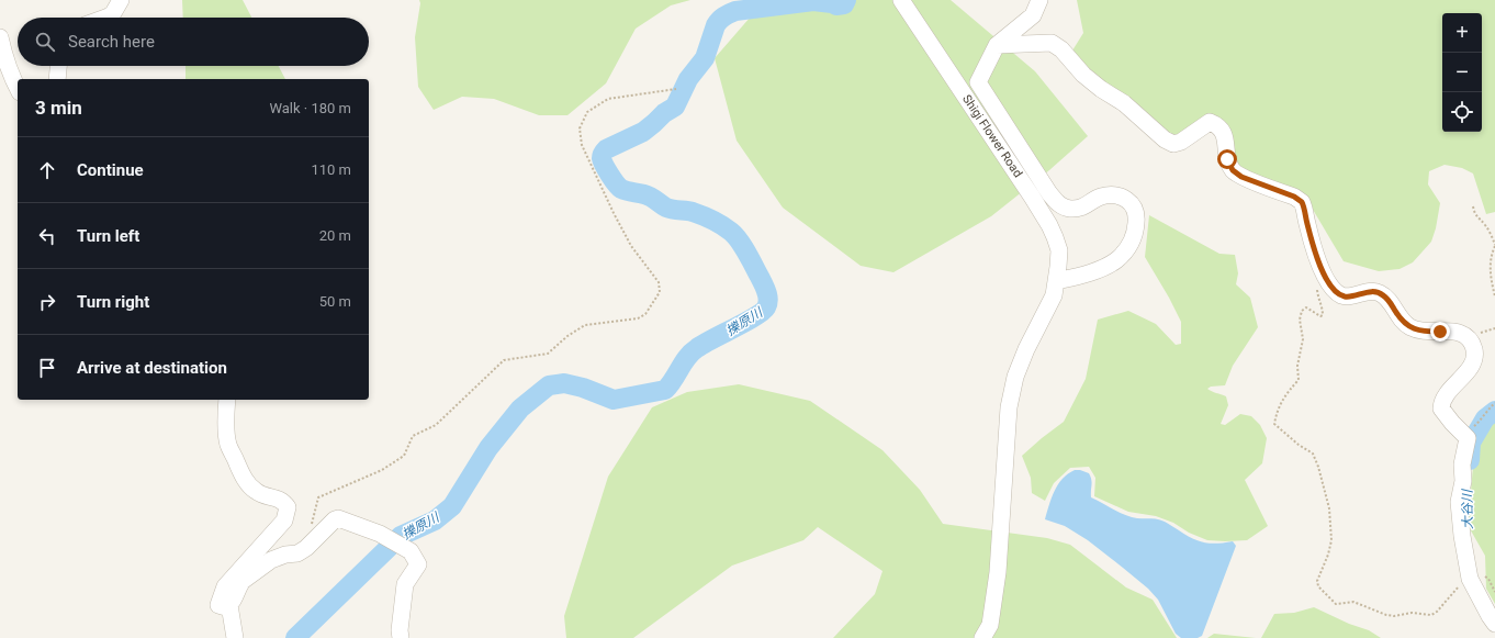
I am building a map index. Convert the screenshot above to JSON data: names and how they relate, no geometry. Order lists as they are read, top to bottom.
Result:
{
  "streets": {
    "street": ["Shigi Flower Road"]
  },
  "water": ["擽原川", "大谷川"],
  "page": {
    "map_buttons": ["+", "−"],
    "search": "Search here",
    "heading": ["3 min", "Walk · 180 m"],
    "list": [
      ["Continue", "110 m"],
      ["Turn left", "20 m"],
      ["Turn right", "50 m"],
      "Arrive at destination"
    ]
  }
}
